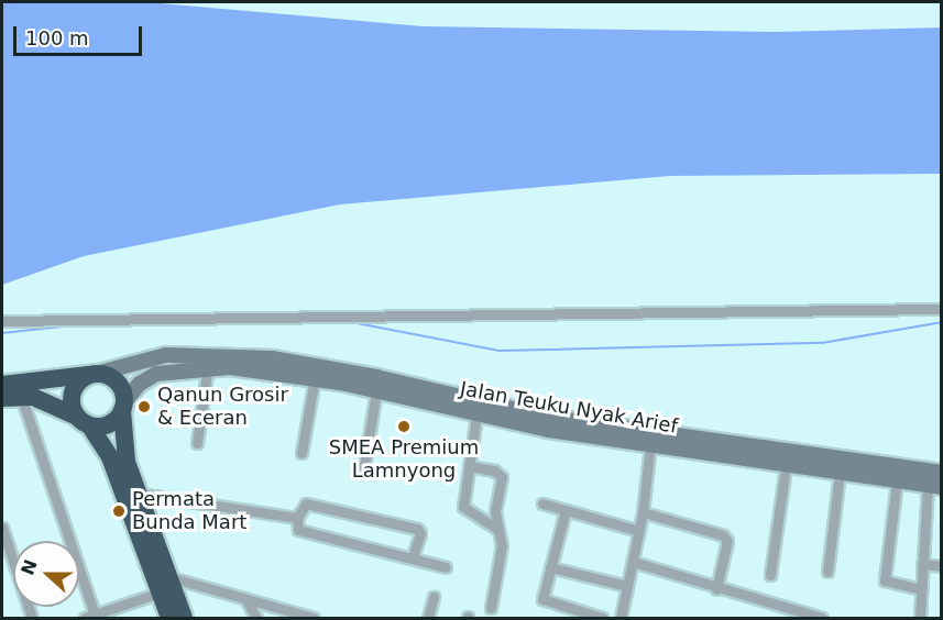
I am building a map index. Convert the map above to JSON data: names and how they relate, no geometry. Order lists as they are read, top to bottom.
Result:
{
  "streets": {
    "main road": ["Jalan Teuku Nyak Arief"]
  },
  "places": ["Qanun Grosir & Eceran", "SMEA Premium Lamnyong", "Permata Bunda Mart"],
  "scale_bar": "100 m",
  "north": "left"
}
